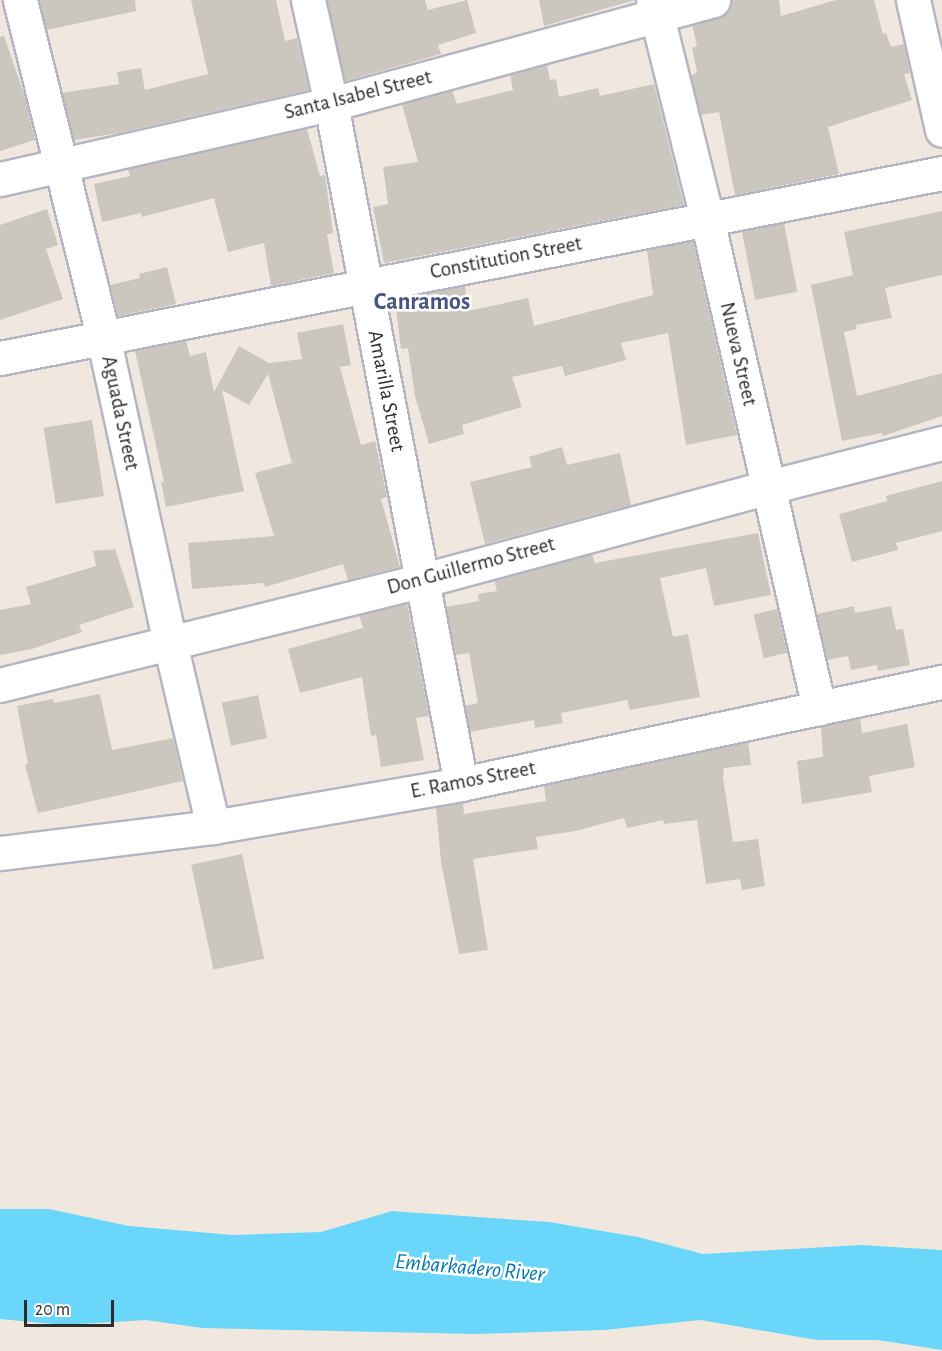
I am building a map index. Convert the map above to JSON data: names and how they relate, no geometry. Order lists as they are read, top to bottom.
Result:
{
  "streets": {
    "street": [
      "Santa Isabel Street",
      "Constitution Street",
      "Nueva Street",
      "Amarilla Street",
      "Aguada Street",
      "Don Guillermo Street",
      "E. Ramos Street"
    ]
  },
  "crossings": [
    ["Santa Isabel Street", "Nueva Street"],
    ["Santa Isabel Street", "Amarilla Street"],
    ["Santa Isabel Street", "Aguada Street"],
    ["Constitution Street", "Nueva Street"],
    ["Constitution Street", "Amarilla Street"],
    ["Constitution Street", "Aguada Street"],
    ["Nueva Street", "Don Guillermo Street"],
    ["Nueva Street", "E. Ramos Street"],
    ["Amarilla Street", "Don Guillermo Street"],
    ["Amarilla Street", "E. Ramos Street"],
    ["Aguada Street", "Don Guillermo Street"],
    ["Aguada Street", "E. Ramos Street"]
  ],
  "districts": ["Canramos"],
  "water": ["Embarkadero River"],
  "scale_bar": "20 m"
}
